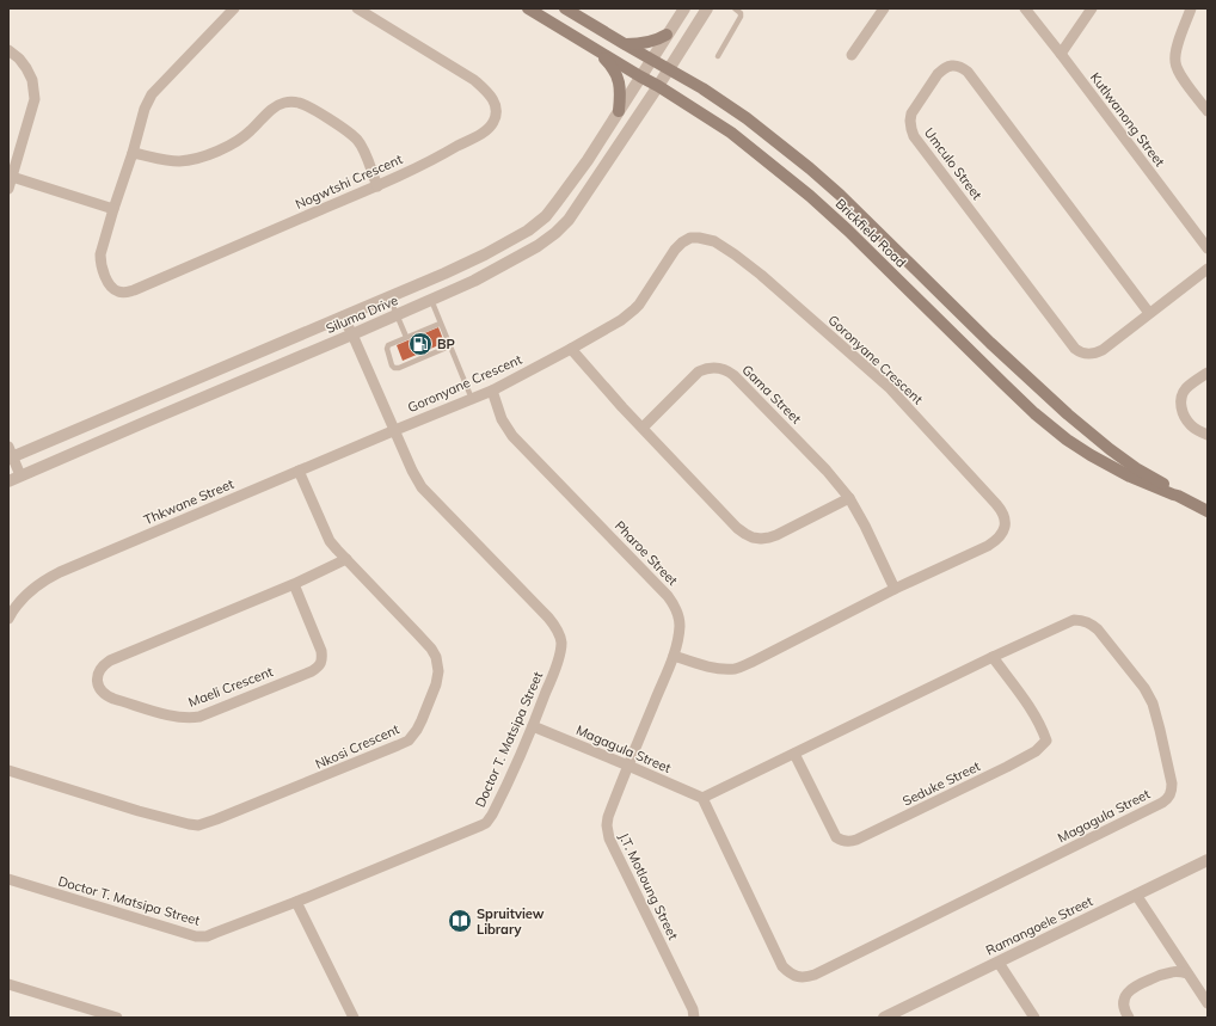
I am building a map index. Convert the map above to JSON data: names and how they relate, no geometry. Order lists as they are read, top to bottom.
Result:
{
  "streets": {
    "main road": ["Brickfield Road"],
    "street": [
      "Kutlwanong Street",
      "Umculo Street",
      "Nogwtshi Crescent",
      "Siluma Drive",
      "Goronyane Crescent",
      "Gama Street",
      "Thkwane Street",
      "Pharoe Street",
      "Maeli Crescent",
      "Doctor T. Matsipa Street",
      "Nkosi Crescent",
      "Magagula Street",
      "Seduke Street",
      "J.T. Motloung Street",
      "Ramangoele Street"
    ]
  },
  "crossings": [
    ["Brickfield Road", "Siluma Drive"],
    ["Siluma Drive", "Doctor T. Matsipa Street"],
    ["Goronyane Crescent", "Gama Street"],
    ["Goronyane Crescent", "Thkwane Street"],
    ["Goronyane Crescent", "Pharoe Street"],
    ["Goronyane Crescent", "Doctor T. Matsipa Street"],
    ["Thkwane Street", "Doctor T. Matsipa Street"],
    ["Thkwane Street", "Nkosi Crescent"],
    ["Pharoe Street", "Magagula Street"],
    ["Pharoe Street", "J.T. Motloung Street"],
    ["Maeli Crescent", "Nkosi Crescent"],
    ["Doctor T. Matsipa Street", "Magagula Street"],
    ["Magagula Street", "Seduke Street"],
    ["Magagula Street", "J.T. Motloung Street"]
  ],
  "places": {
    "fuel station": ["BP"],
    "library": ["Spruitview Library"]
  }
}
